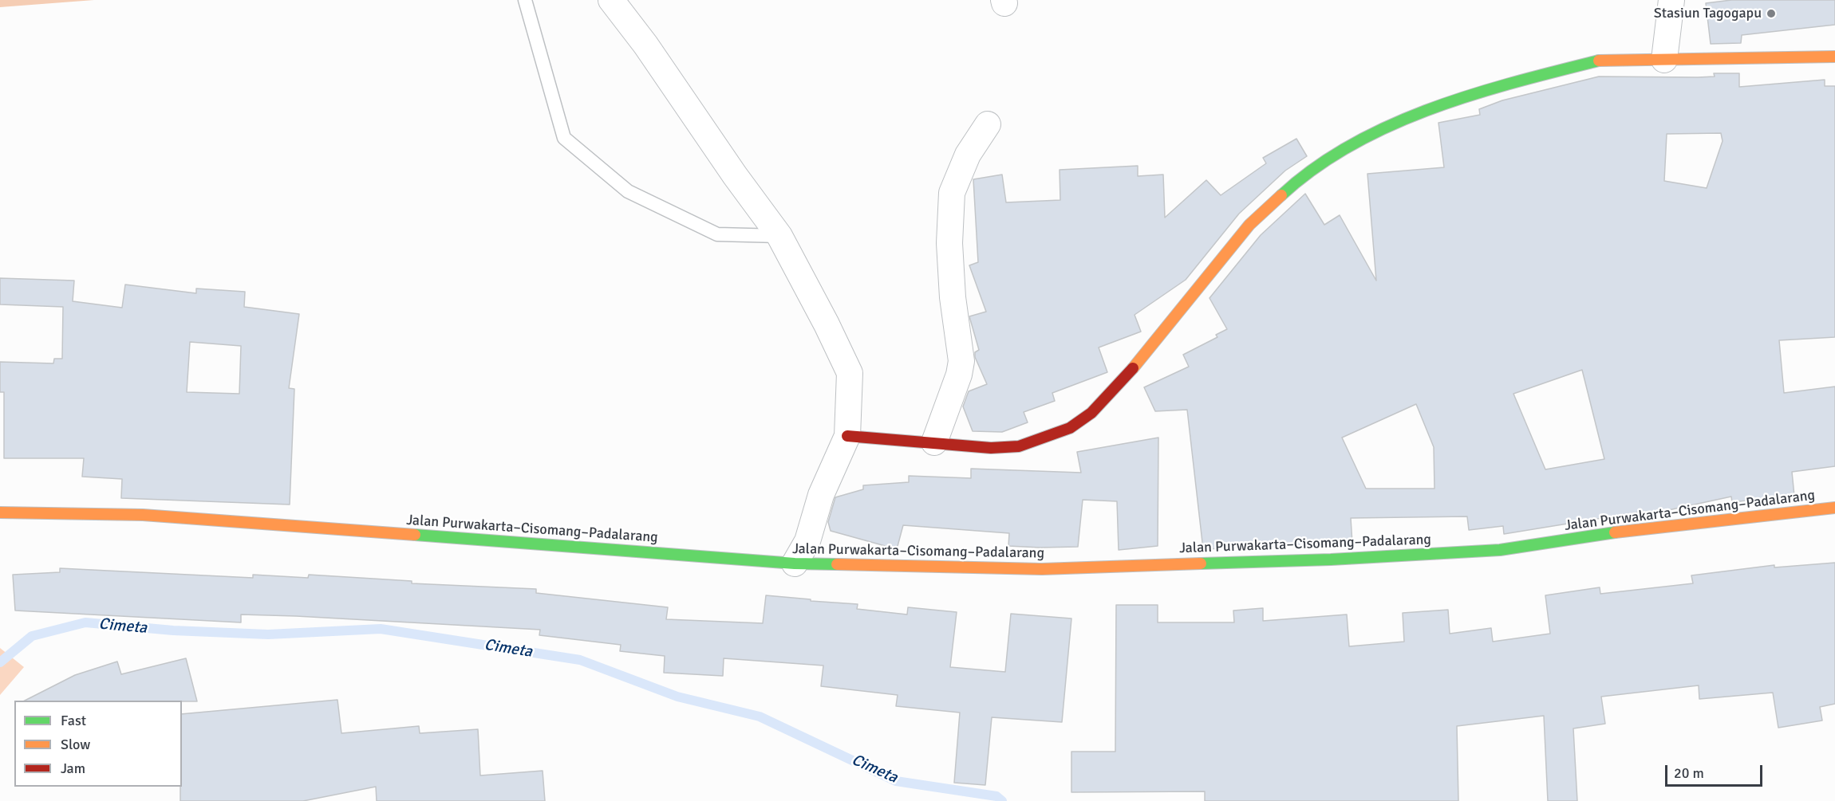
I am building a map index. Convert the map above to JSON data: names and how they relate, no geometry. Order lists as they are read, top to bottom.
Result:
{
  "streets": {
    "main road": ["Jalan Purwakarta–Cisomang–Padalarang"]
  },
  "water": ["Cimeta"],
  "places": ["Stasiun Tagogapu"],
  "legend": ["Fast", "Slow", "Jam"],
  "scale_bar": "20 m"
}
